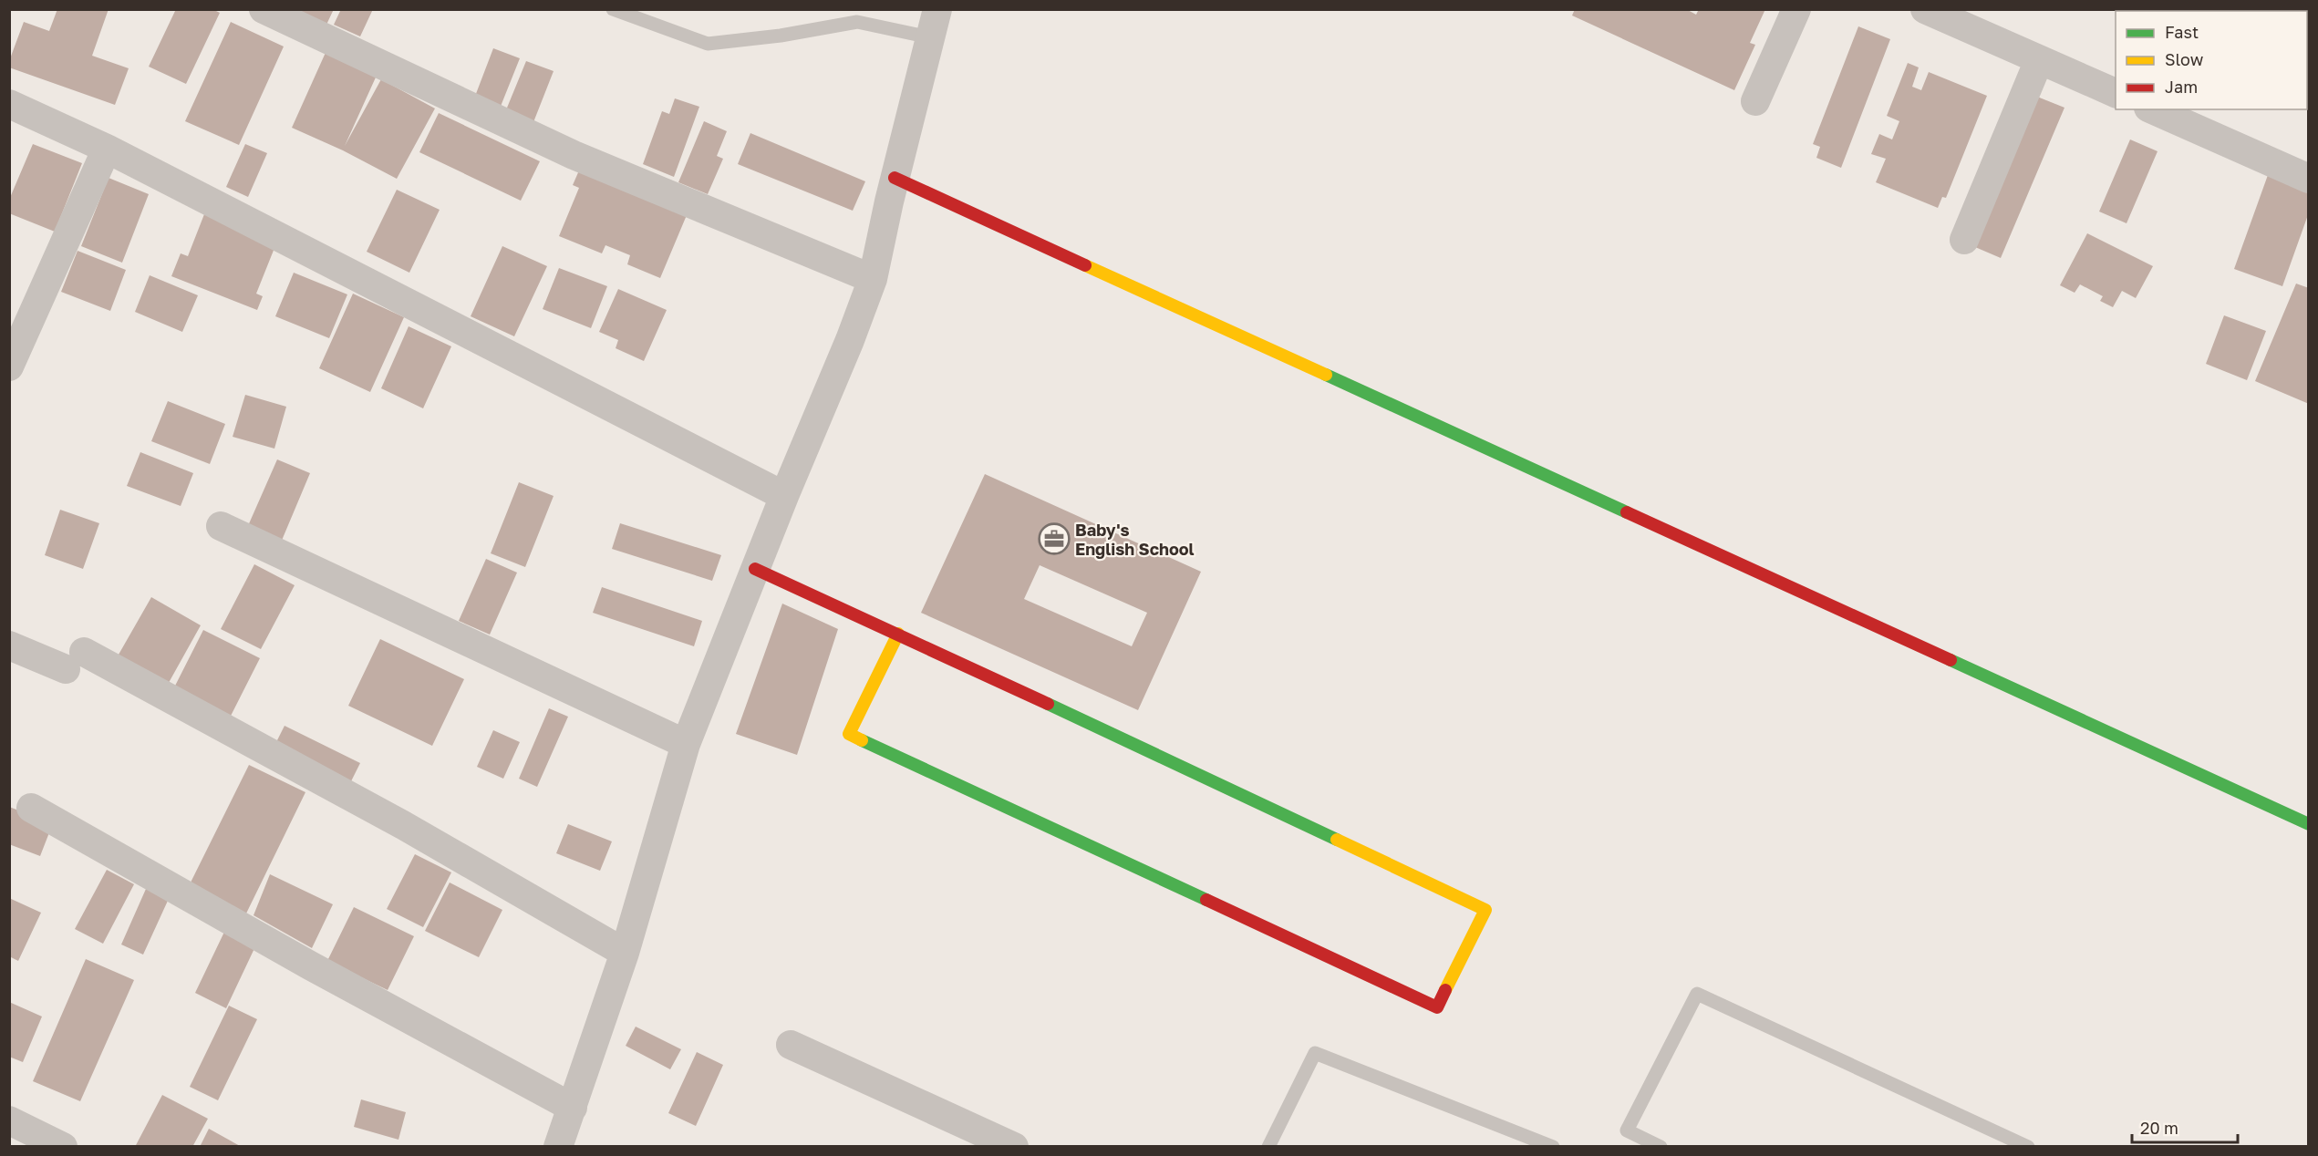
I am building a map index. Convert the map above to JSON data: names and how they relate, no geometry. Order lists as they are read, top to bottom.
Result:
{
  "places": {
    "office": ["Baby's English School"]
  },
  "legend": ["Fast", "Slow", "Jam"],
  "scale_bar": "20 m"
}
